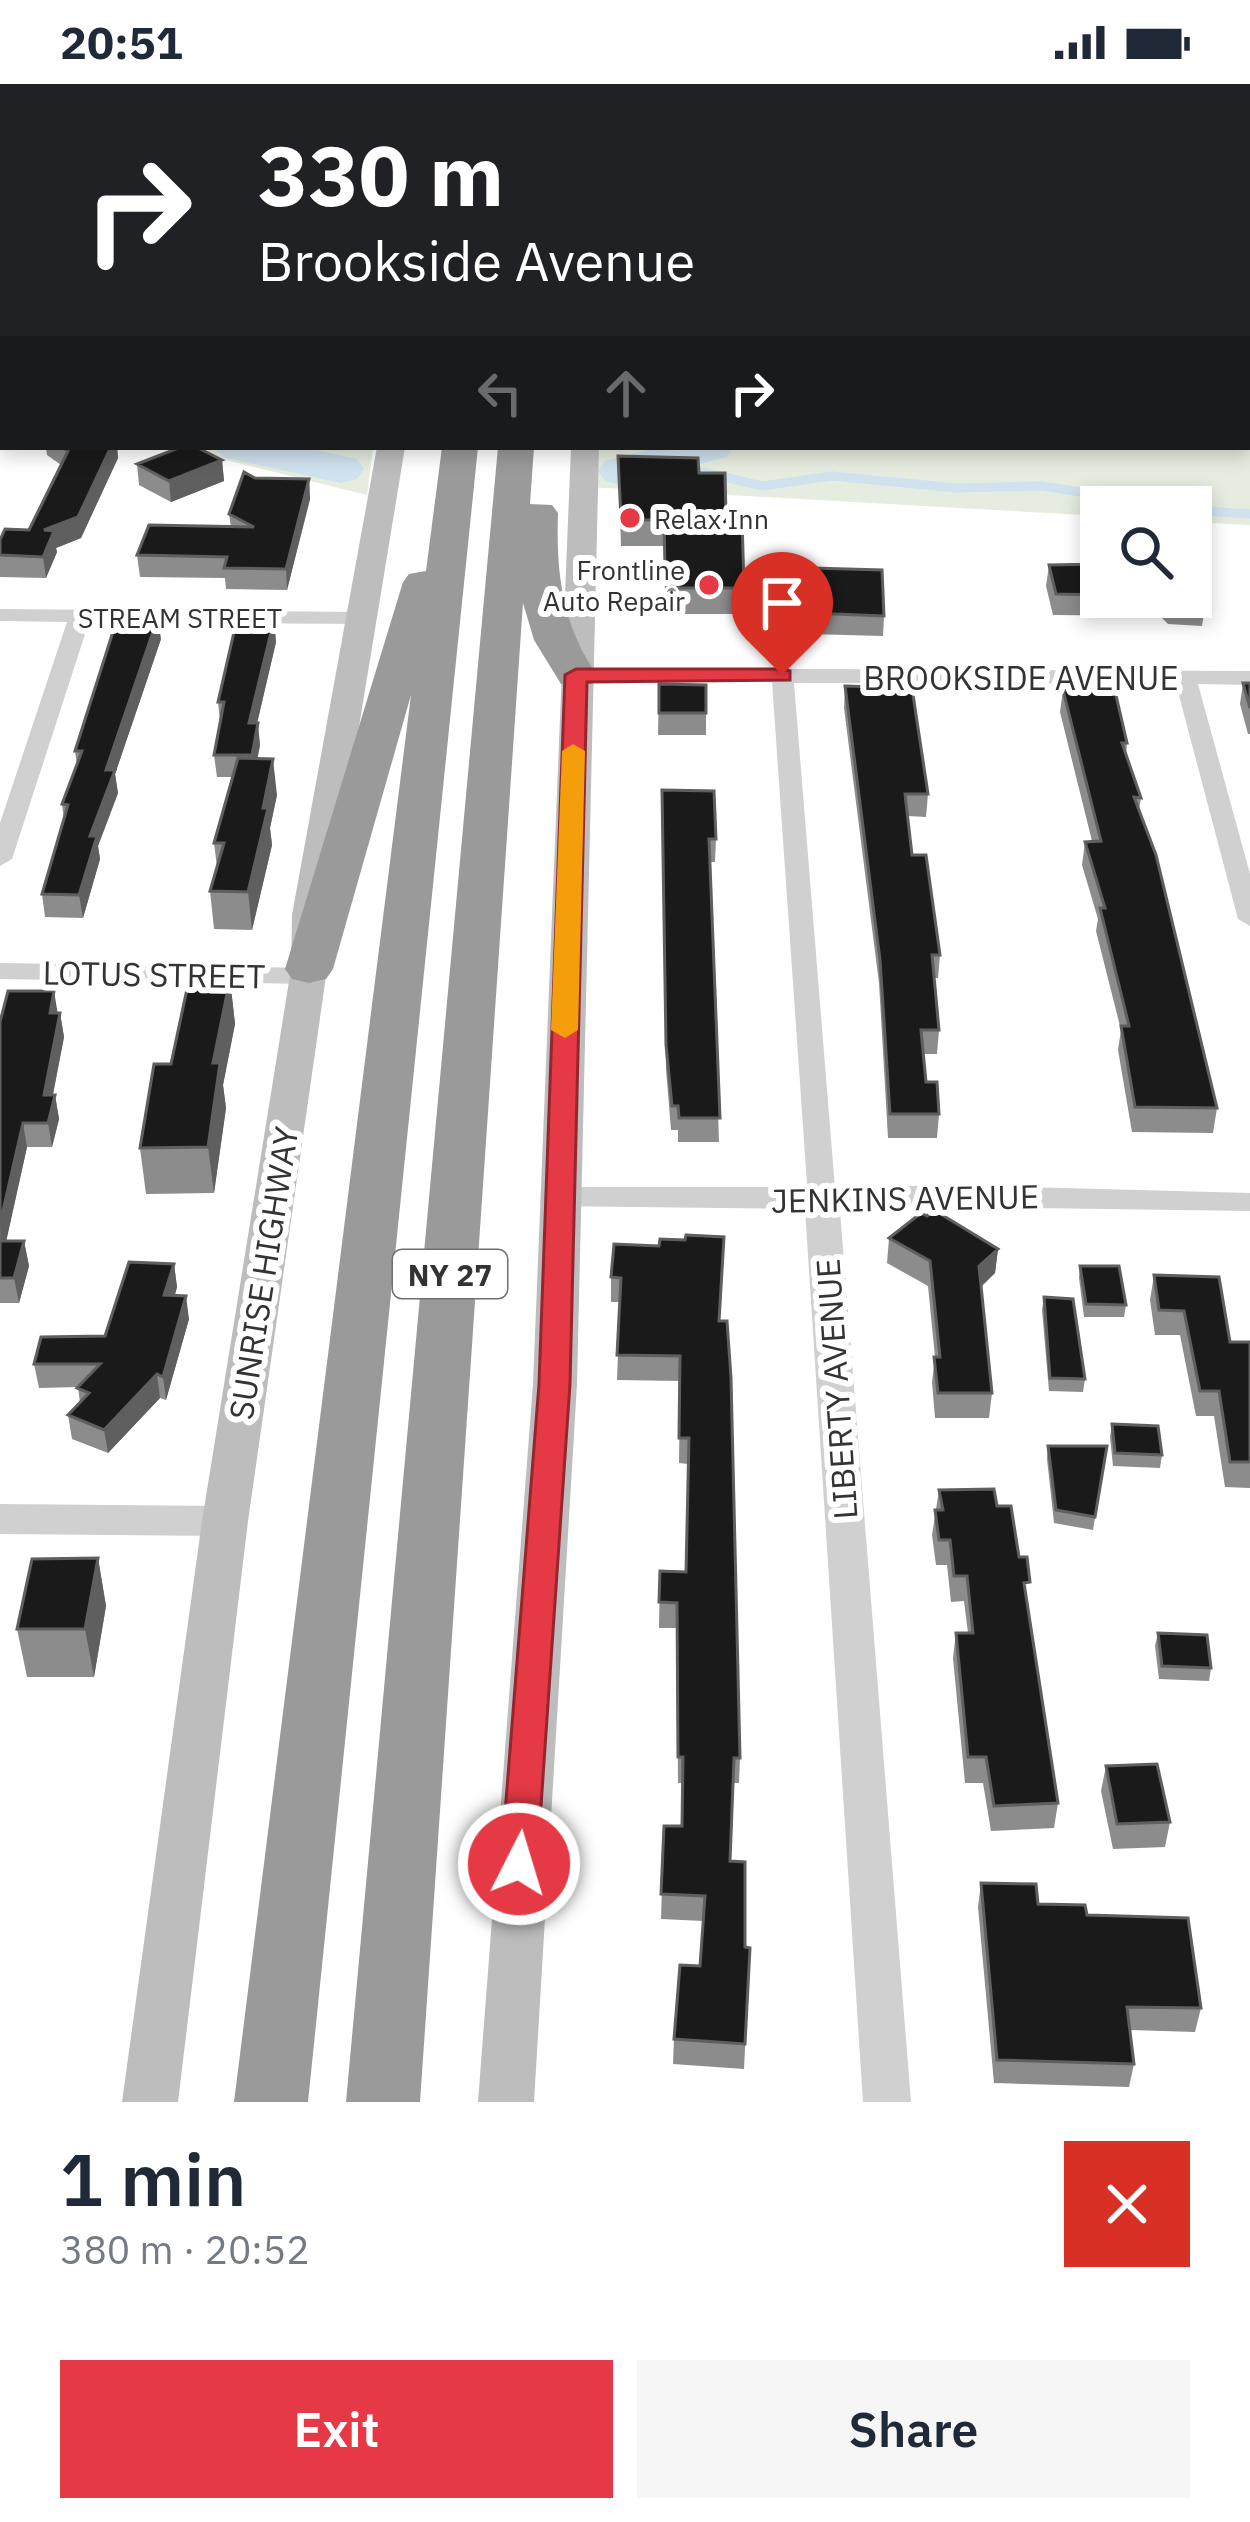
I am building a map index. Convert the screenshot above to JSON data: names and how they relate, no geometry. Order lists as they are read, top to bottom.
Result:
{
  "streets": {
    "highway": ["NY 27"],
    "main road": ["SUNRISE HIGHWAY"],
    "street": [
      "STREAM STREET",
      "BROOKSIDE AVENUE",
      "LOTUS STREET",
      "JENKINS AVENUE",
      "LIBERTY AVENUE"
    ]
  },
  "crossings": [
    ["STREAM STREET", "SUNRISE HIGHWAY"],
    ["BROOKSIDE AVENUE", "LIBERTY AVENUE"],
    ["LOTUS STREET", "SUNRISE HIGHWAY"],
    ["JENKINS AVENUE", "LIBERTY AVENUE"]
  ],
  "places": ["Relax Inn", "Frontline Auto Repair"],
  "page": {
    "status": "20:51",
    "turn": ["330 m", "Brookside Avenue"],
    "heading": ["1 min", "380 m · 20:52"],
    "buttons": ["Exit", "Share"]
  }
}
